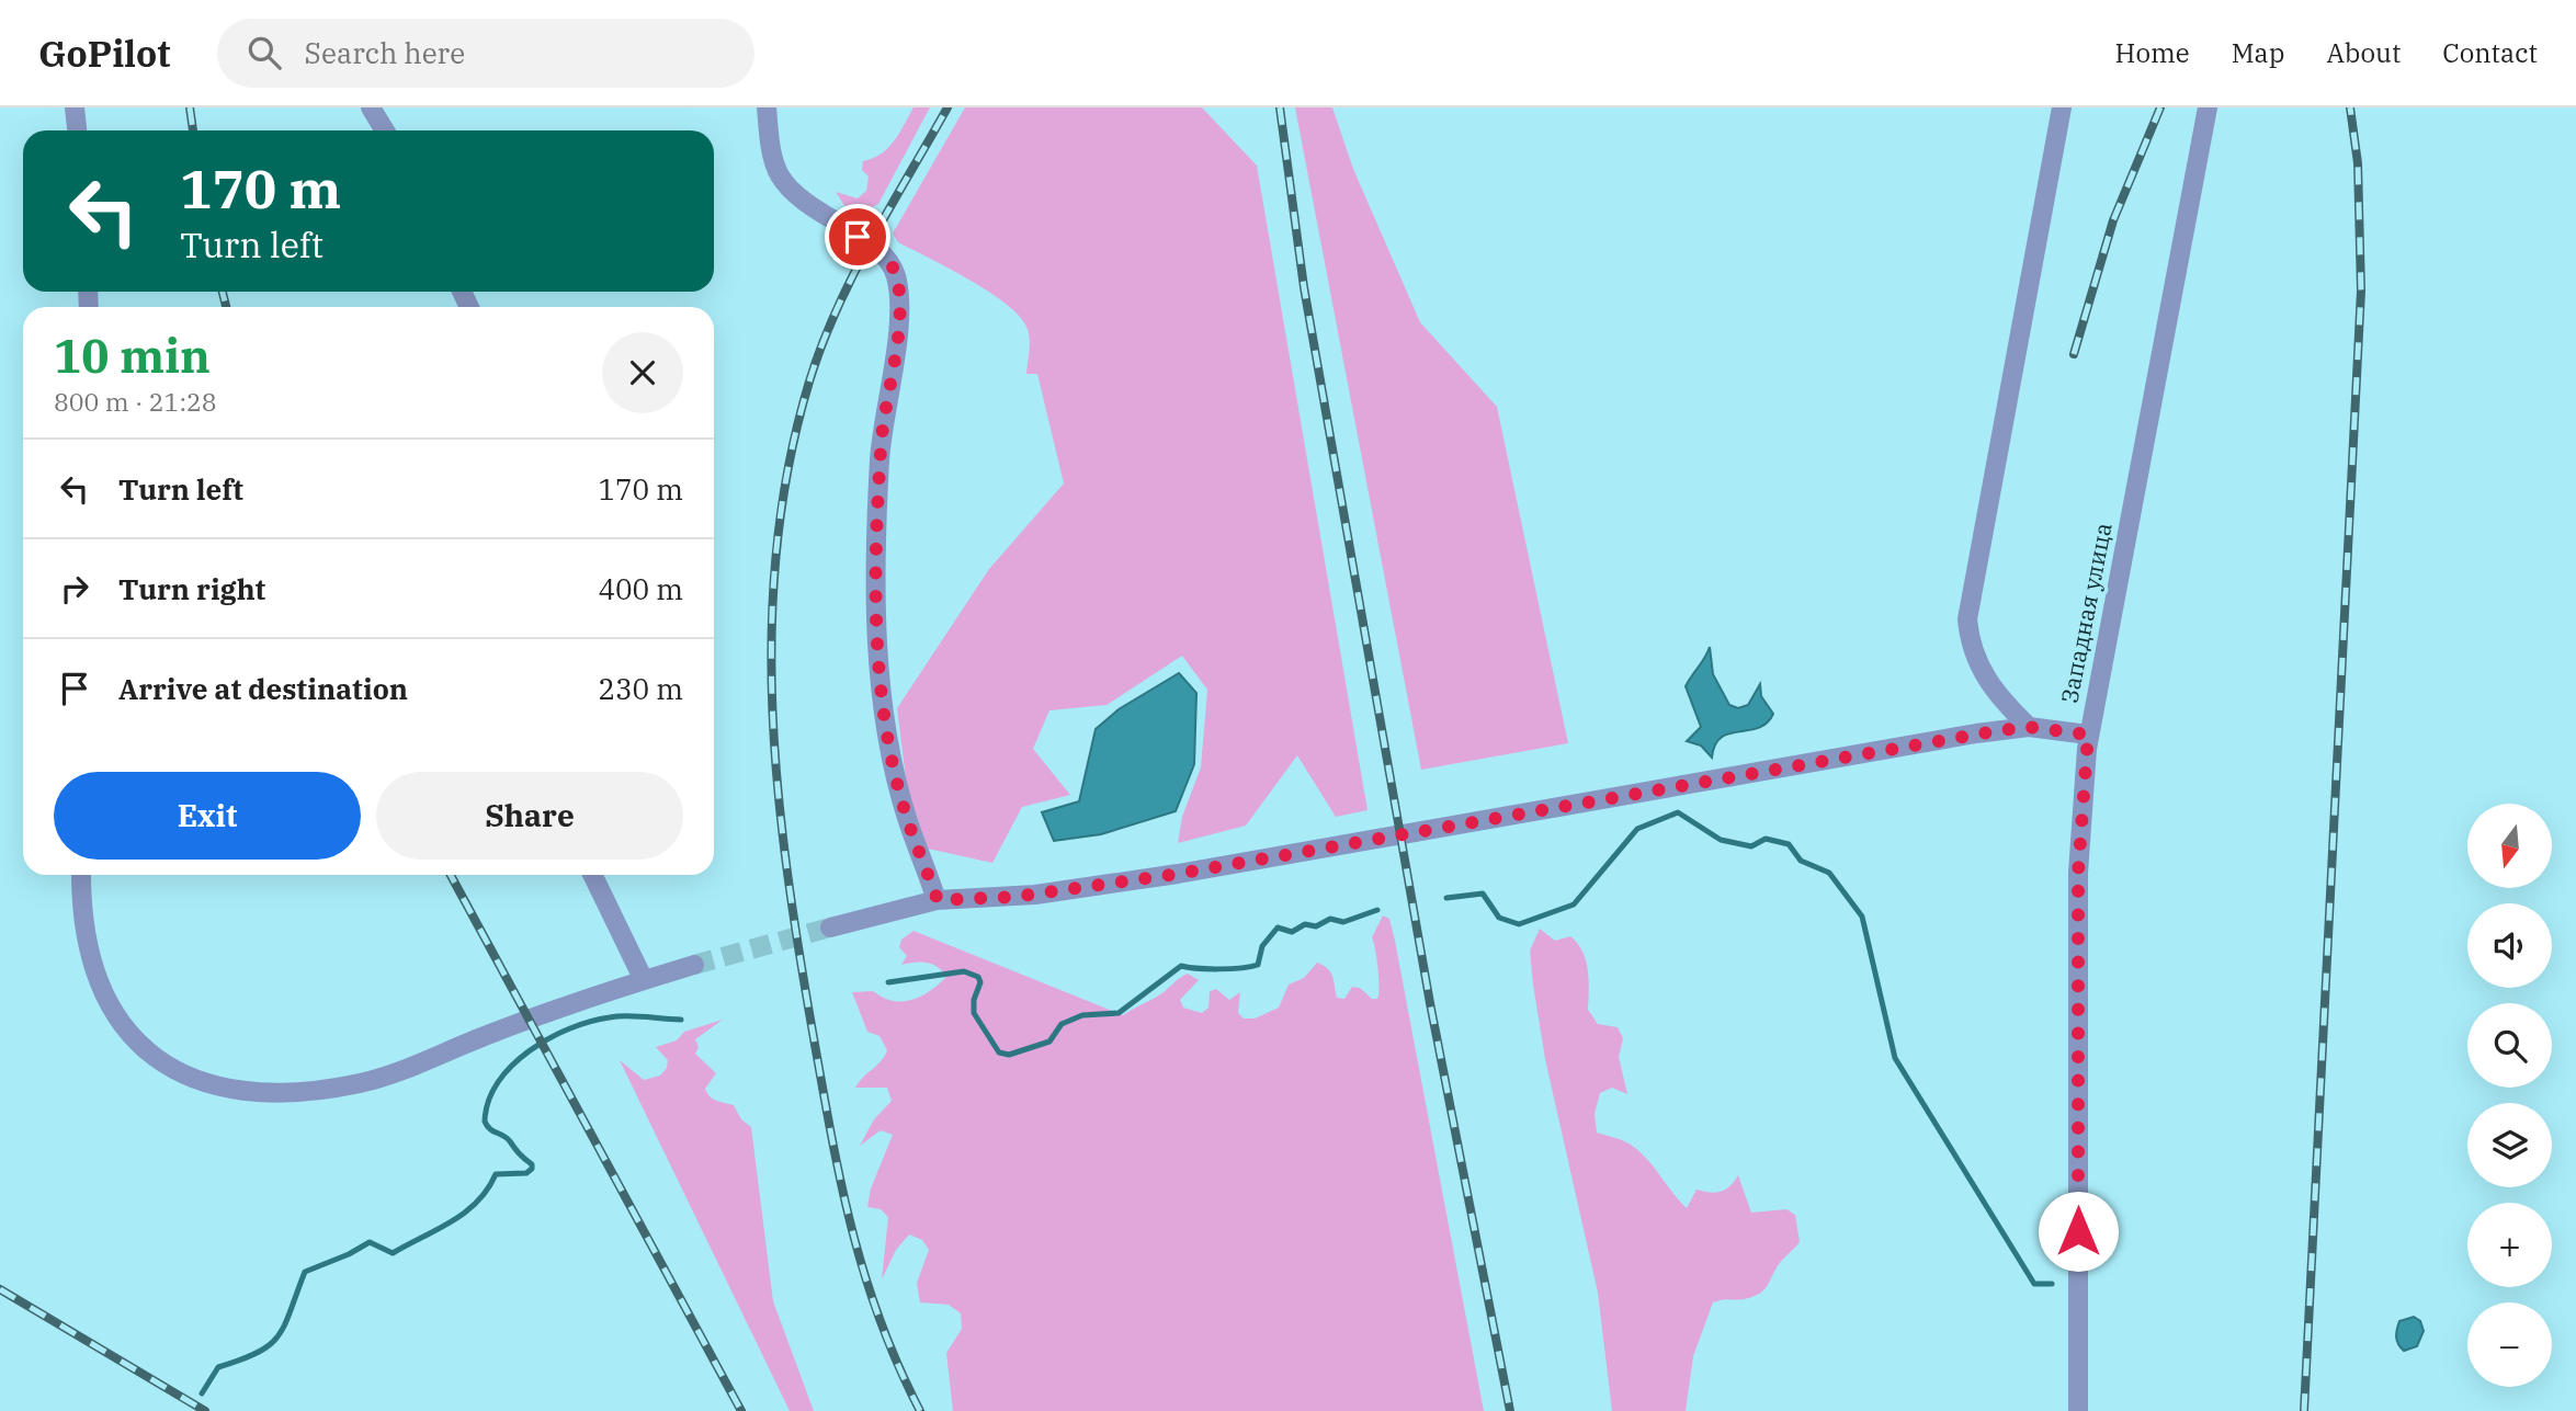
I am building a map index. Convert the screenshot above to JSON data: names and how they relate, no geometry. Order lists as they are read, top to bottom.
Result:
{
  "streets": {
    "street": ["Западная улица"]
  },
  "north": "bottom",
  "page": {
    "header": "GoPilot",
    "search": "Search here",
    "nav": [
      "Home",
      "Map",
      "About",
      "Contact"
    ],
    "turn": ["170 m", "Turn left"],
    "heading": ["10 min", "800 m · 21:28"],
    "list": [
      {
        "name": "Turn left",
        "value": "170 m"
      },
      {
        "name": "Turn right",
        "value": "400 m"
      },
      {
        "name": "Arrive at destination",
        "value": "230 m"
      }
    ],
    "buttons": ["Exit", "Share"],
    "map_buttons": ["+", "−"]
  }
}
